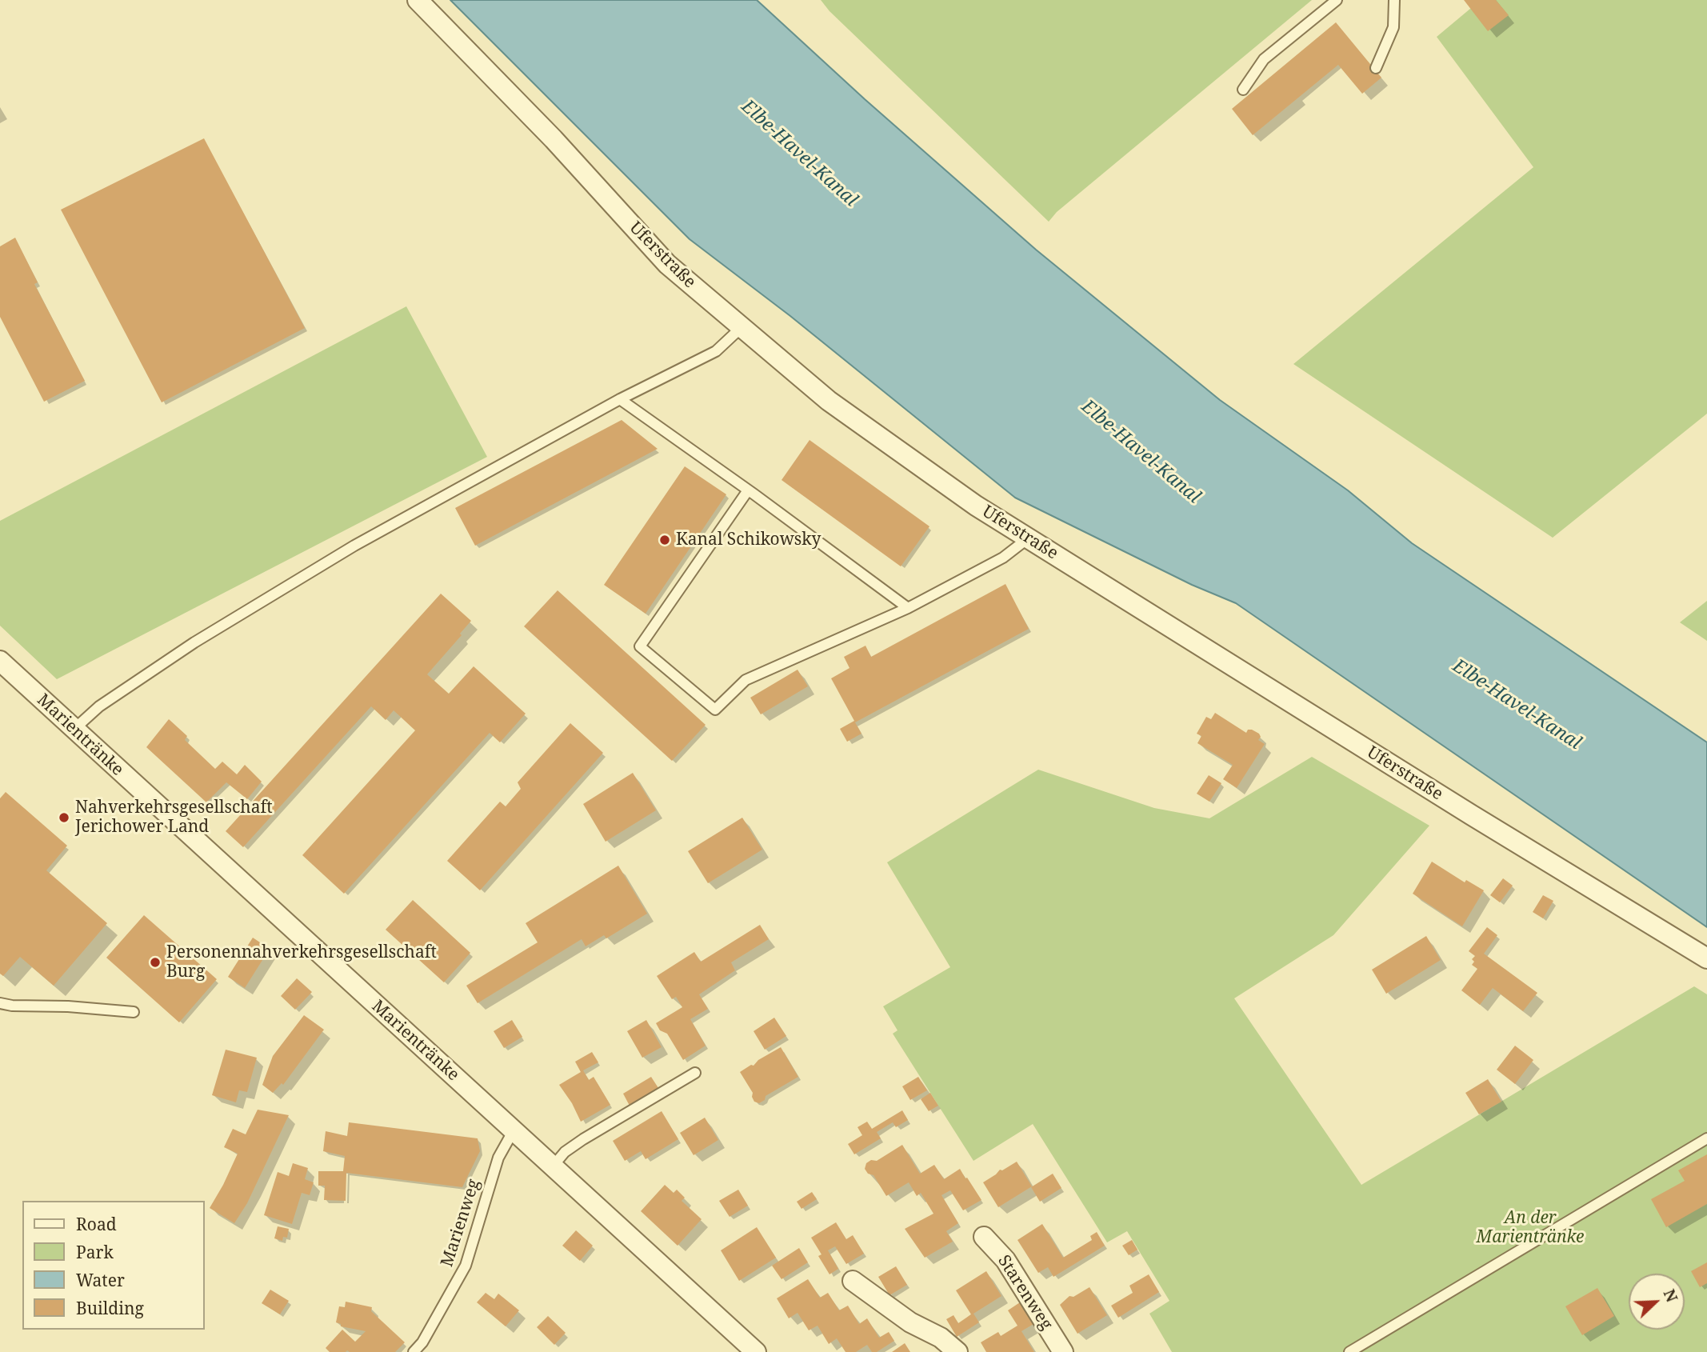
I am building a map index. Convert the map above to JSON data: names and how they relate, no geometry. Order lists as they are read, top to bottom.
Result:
{
  "streets": {
    "street": ["Uferstraße", "Marientränke", "Starenweg"],
    "lane": ["Marienweg"]
  },
  "crossings": [
    ["Marientränke", "Marienweg"]
  ],
  "water": ["Elbe-Havel-Kanal"],
  "parks": ["An der Marientränke"],
  "places": ["Kanal Schikowsky", "Nahverkehrsgesellschaft Jerichower Land", "Personennahverkehrsgesellschaft Burg"],
  "legend": [
    "Road",
    "Park",
    "Water",
    "Building"
  ],
  "north": "top right"
}
